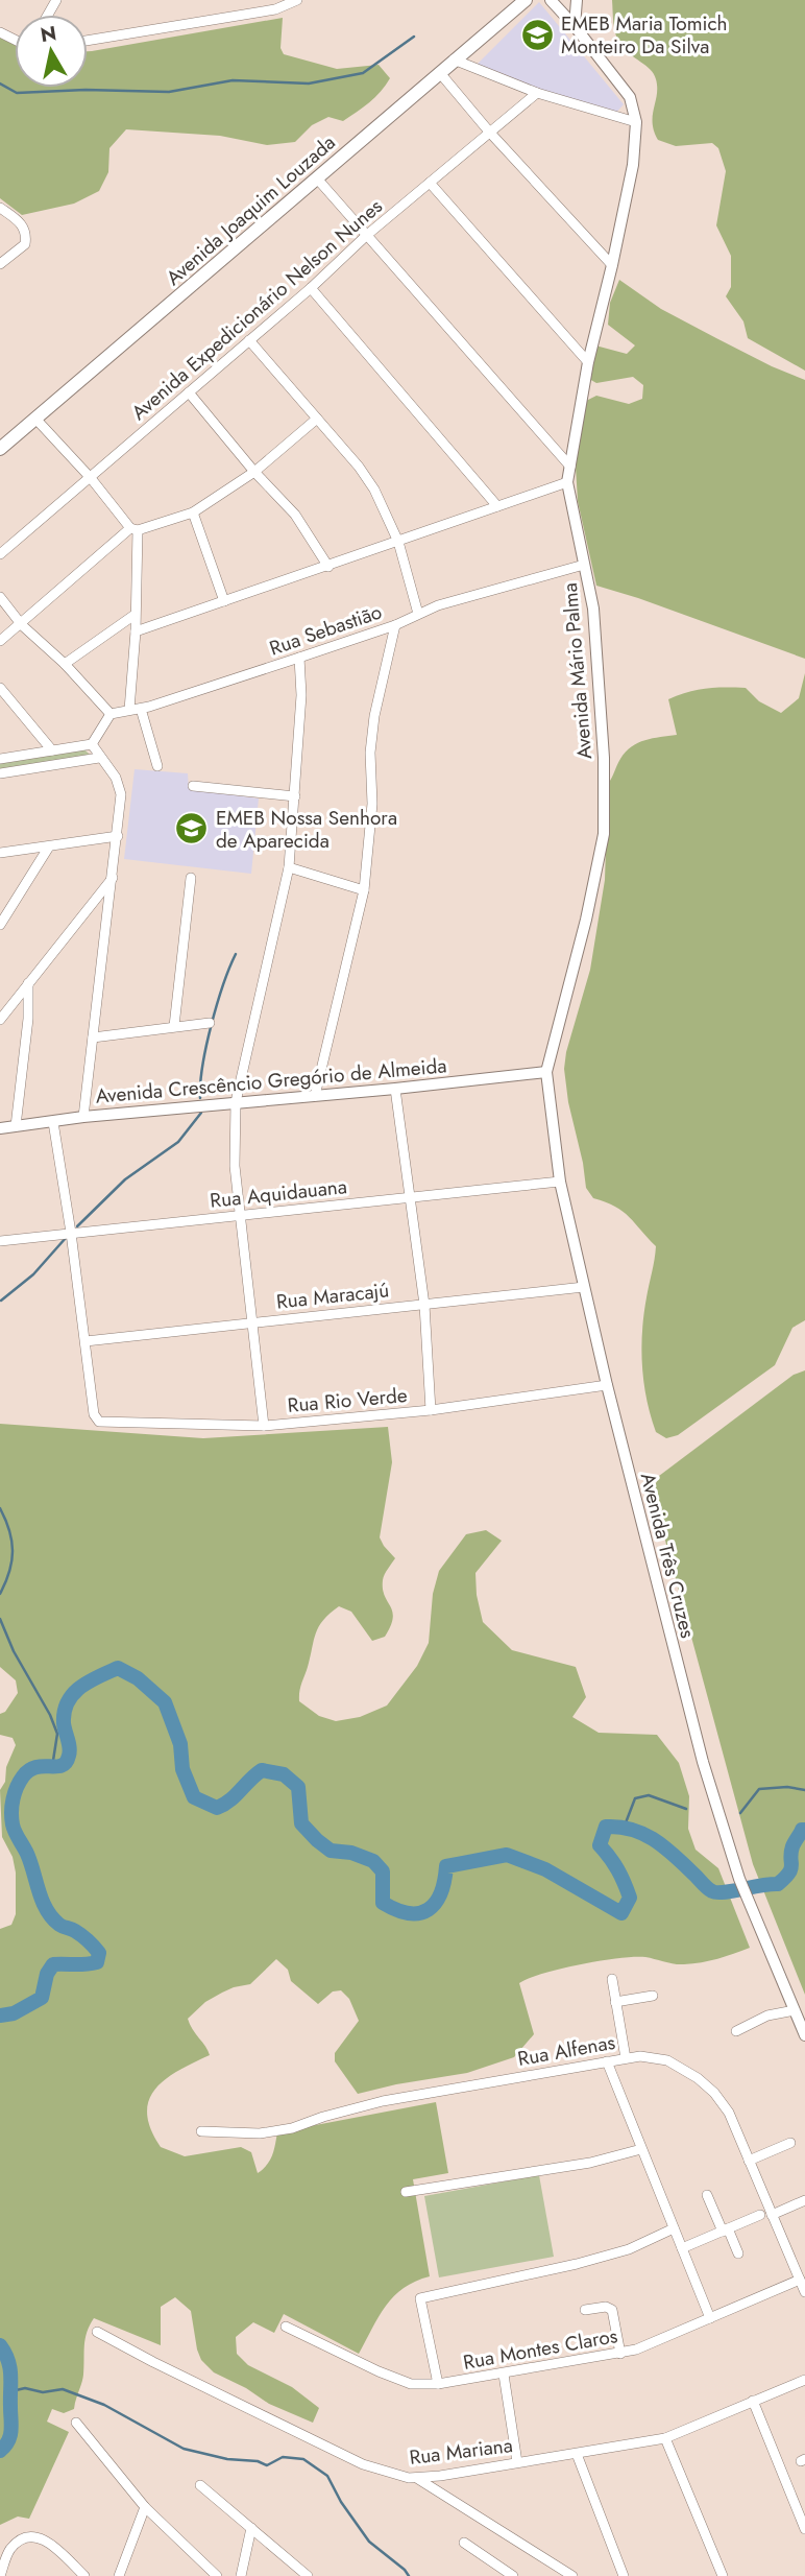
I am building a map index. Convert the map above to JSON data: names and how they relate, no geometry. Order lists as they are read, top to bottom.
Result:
{
  "streets": {
    "main road": ["Avenida Joaquim Louzada"],
    "street": [
      "Avenida Expedicionário Nelson Nunes",
      "Rua Sebastião",
      "Avenida Mário Palma",
      "Avenida Crescêncio Gregório de Almeida",
      "Rua Aquidauana",
      "Rua Maracajú",
      "Rua Rio Verde",
      "Avenida Três Cruzes",
      "Rua Alfenas",
      "Rua Montes Claros",
      "Rua Mariana"
    ]
  },
  "crossings": [
    ["Rua Sebastião", "Avenida Mário Palma"],
    ["Avenida Mário Palma", "Avenida Crescêncio Gregório de Almeida"],
    ["Avenida Mário Palma", "Avenida Três Cruzes"],
    ["Avenida Crescêncio Gregório de Almeida", "Avenida Três Cruzes"],
    ["Rua Aquidauana", "Avenida Três Cruzes"],
    ["Rua Maracajú", "Rua Rio Verde"],
    ["Rua Maracajú", "Avenida Três Cruzes"],
    ["Rua Rio Verde", "Avenida Três Cruzes"],
    ["Rua Alfenas", "Rua Montes Claros"]
  ],
  "places": {
    "school or university": ["EMEB Maria Tomich Monteiro Da Silva", "EMEB Nossa Senhora de Aparecida"]
  },
  "north": "top"
}
